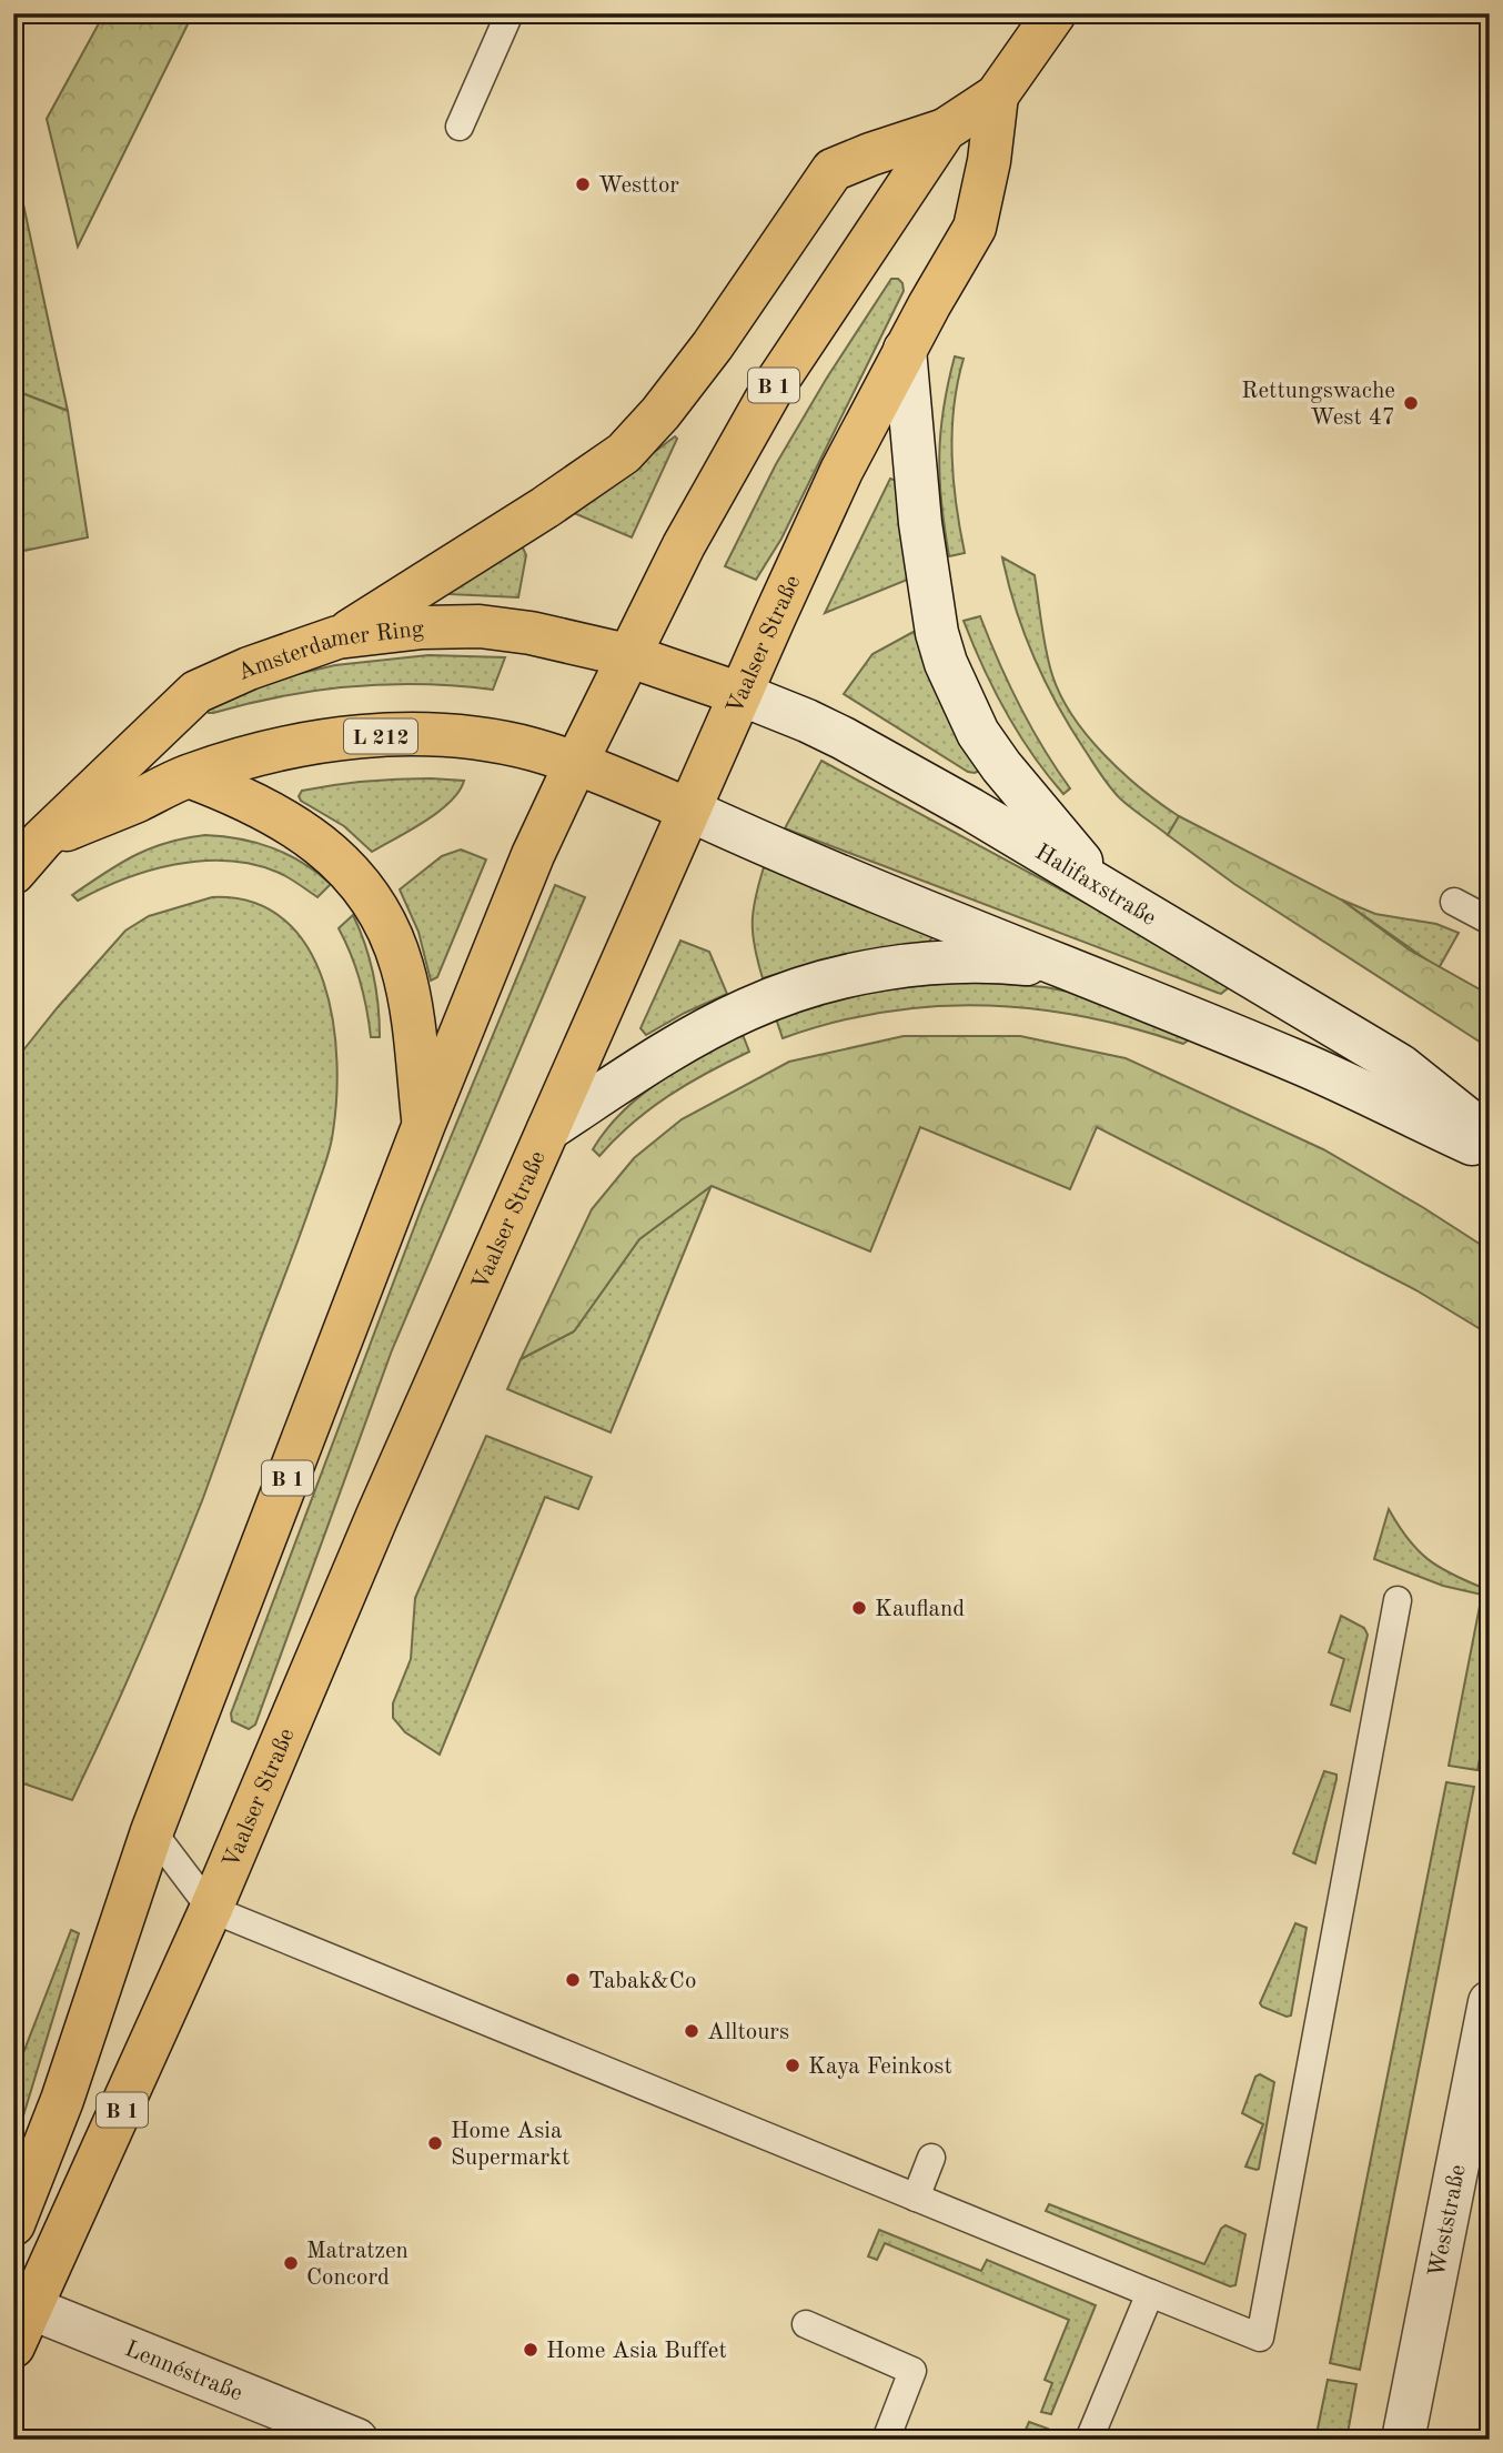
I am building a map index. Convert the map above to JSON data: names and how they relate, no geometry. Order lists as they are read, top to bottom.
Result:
{
  "streets": {
    "main road": [
      "B 1",
      "Vaalser Straße",
      "Amsterdamer Ring",
      "L 212",
      "Halifaxstraße",
      "Weststraße",
      "Lennéstraße"
    ]
  },
  "crossings": [
    ["Vaalser Straße", "Amsterdamer Ring"],
    ["Vaalser Straße", "Halifaxstraße"],
    ["Vaalser Straße", "Lennéstraße"],
    ["Amsterdamer Ring", "Halifaxstraße"]
  ],
  "places": [
    "Westtor",
    "Rettungswache West 47",
    "Kaufland",
    "Tabak&Co",
    "Alltours",
    "Kaya Feinkost",
    "Home Asia Supermarkt",
    "Matratzen Concord",
    "Home Asia Buffet"
  ]
}
